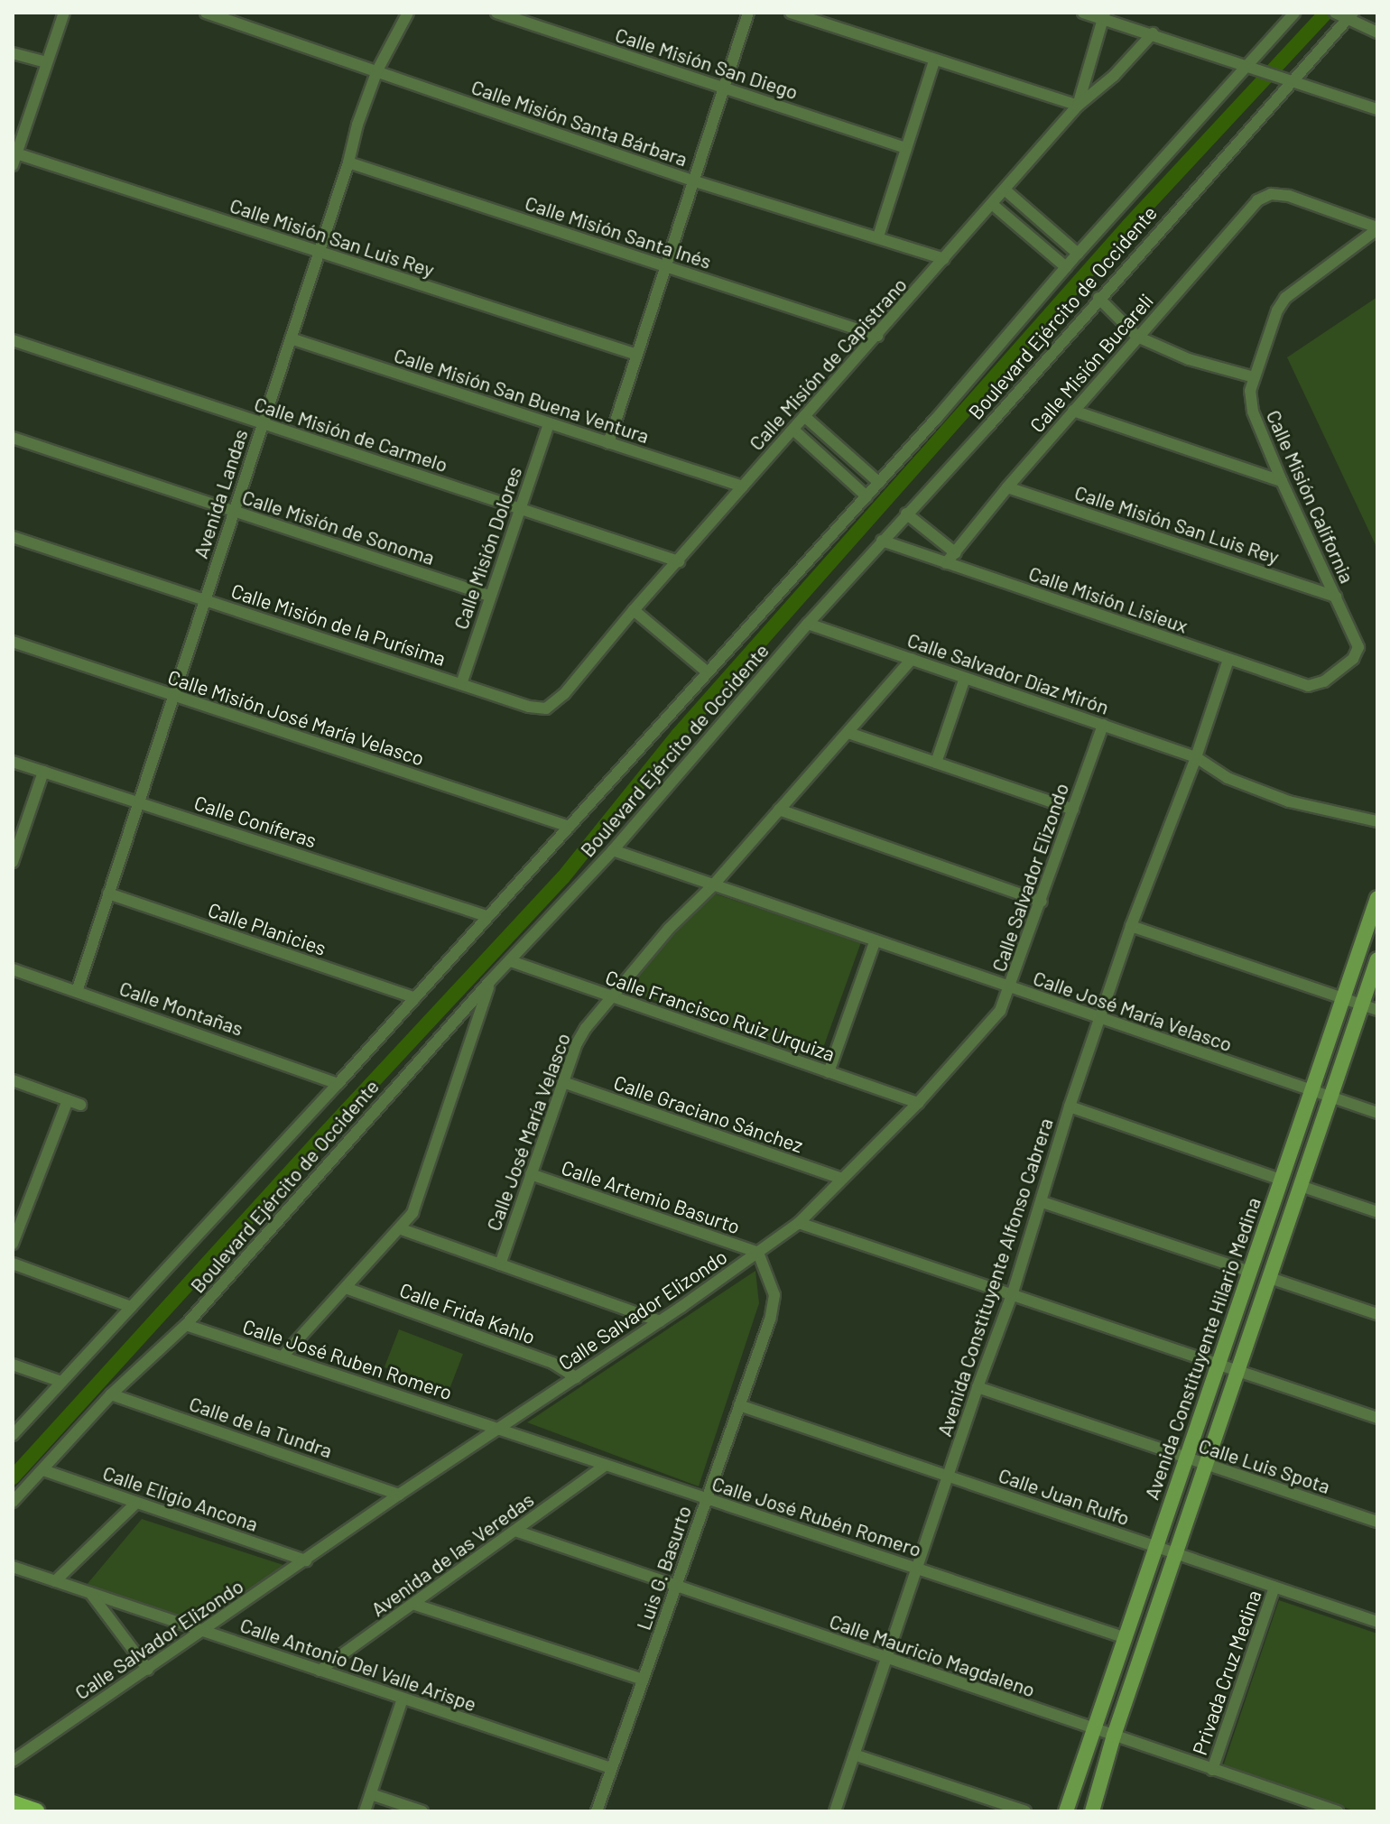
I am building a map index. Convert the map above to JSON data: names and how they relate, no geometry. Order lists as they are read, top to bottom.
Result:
{
  "streets": {
    "street": [
      "Calle Misión San Diego",
      "Calle Misión Santa Bárbara",
      "Calle Misión Santa Inés",
      "Calle Misión San Luis Rey",
      "Boulevard Ejército de Occidente",
      "Calle Misión Bucareli",
      "Calle Misión de Capistrano",
      "Calle Misión San Buena Ventura",
      "Calle Misión de Carmelo",
      "Avenida Landas",
      "Calle Misión California",
      "Calle Misión de Sonoma",
      "Calle Misión Dolores",
      "Calle Misión Lisieux",
      "Calle Misión de la Purísima",
      "Calle Salvador Díaz Mirón",
      "Calle Misión José María Velasco",
      "Calle Coníferas",
      "Calle Salvador Elizondo",
      "Calle Planicies",
      "Calle Montañas",
      "Calle José María Velasco",
      "Calle Francisco Ruiz Urquiza",
      "Calle Graciano Sánchez",
      "Calle Artemio Basurto",
      "Avenida Constituyente Alfonso Cabrera",
      "Calle Frida Kahlo",
      "Avenida Constituyente Hilario Medina",
      "Calle José Ruben Romero",
      "Calle de la Tundra",
      "Calle Luis Spota",
      "Calle Juan Rulfo",
      "Calle Eligio Ancona",
      "Calle José Rubén Romero",
      "Avenida de las Veredas",
      "Luis G. Basurto",
      "Calle Mauricio Magdaleno",
      "Calle Antonio Del Valle Arispe",
      "Privada Cruz Medina"
    ]
  },
  "crossings": [
    ["Calle Misión Santa Bárbara", "Calle Misión de Capistrano"],
    ["Calle Misión Santa Bárbara", "Avenida Landas"],
    ["Calle Misión Santa Inés", "Calle Misión de Capistrano"],
    ["Calle Misión Santa Inés", "Avenida Landas"],
    ["Calle Misión San Luis Rey", "Calle Misión Bucareli"],
    ["Calle Misión San Luis Rey", "Avenida Landas"],
    ["Calle Misión San Luis Rey", "Calle Misión California"],
    ["Boulevard Ejército de Occidente", "Calle Misión Lisieux"],
    ["Boulevard Ejército de Occidente", "Calle Salvador Díaz Mirón"],
    ["Boulevard Ejército de Occidente", "Calle Misión José María Velasco"],
    ["Boulevard Ejército de Occidente", "Calle Coníferas"],
    ["Boulevard Ejército de Occidente", "Calle Planicies"],
    ["Boulevard Ejército de Occidente", "Calle Montañas"],
    ["Boulevard Ejército de Occidente", "Calle Francisco Ruiz Urquiza"],
    ["Boulevard Ejército de Occidente", "Calle José Ruben Romero"],
    ["Boulevard Ejército de Occidente", "Calle de la Tundra"],
    ["Boulevard Ejército de Occidente", "Calle Eligio Ancona"],
    ["Calle Misión Bucareli", "Calle Misión California"],
    ["Calle Misión Bucareli", "Calle Misión Lisieux"],
    ["Calle Misión de Capistrano", "Calle Misión San Buena Ventura"],
    ["Calle Misión de Capistrano", "Calle Misión de Carmelo"],
    ["Calle Misión de Capistrano", "Calle Misión de la Purísima"],
    ["Calle Misión San Buena Ventura", "Avenida Landas"],
    ["Calle Misión San Buena Ventura", "Calle Misión Dolores"],
    ["Calle Misión de Carmelo", "Avenida Landas"],
    ["Calle Misión de Carmelo", "Calle Misión Dolores"],
    ["Avenida Landas", "Calle Misión de Sonoma"],
    ["Avenida Landas", "Calle Misión de la Purísima"],
    ["Avenida Landas", "Calle Misión José María Velasco"],
    ["Avenida Landas", "Calle Coníferas"],
    ["Avenida Landas", "Calle Planicies"],
    ["Avenida Landas", "Calle Montañas"],
    ["Calle Misión California", "Calle Misión Lisieux"],
    ["Calle Misión de Sonoma", "Calle Misión Dolores"],
    ["Calle Misión Dolores", "Calle Misión de la Purísima"],
    ["Calle Misión Lisieux", "Avenida Constituyente Alfonso Cabrera"],
    ["Calle Salvador Díaz Mirón", "Calle Salvador Elizondo"],
    ["Calle Salvador Díaz Mirón", "Calle José María Velasco"],
    ["Calle Salvador Díaz Mirón", "Avenida Constituyente Alfonso Cabrera"],
    ["Calle Salvador Elizondo", "Calle José María Velasco"],
    ["Calle Salvador Elizondo", "Calle Francisco Ruiz Urquiza"],
    ["Calle Salvador Elizondo", "Calle Graciano Sánchez"],
    ["Calle Salvador Elizondo", "Calle Artemio Basurto"],
    ["Calle Salvador Elizondo", "Calle Frida Kahlo"],
    ["Calle Salvador Elizondo", "Calle José Ruben Romero"],
    ["Calle Salvador Elizondo", "Calle de la Tundra"],
    ["Calle Salvador Elizondo", "Calle Eligio Ancona"],
    ["Calle Salvador Elizondo", "Calle José Rubén Romero"],
    ["Calle Salvador Elizondo", "Luis G. Basurto"],
    ["Calle Salvador Elizondo", "Calle Antonio Del Valle Arispe"],
    ["Calle José María Velasco", "Calle Francisco Ruiz Urquiza"],
    ["Calle José María Velasco", "Calle Graciano Sánchez"],
    ["Calle José María Velasco", "Calle Artemio Basurto"],
    ["Calle José María Velasco", "Avenida Constituyente Alfonso Cabrera"],
    ["Calle José María Velasco", "Avenida Constituyente Hilario Medina"],
    ["Calle Artemio Basurto", "Luis G. Basurto"],
    ["Avenida Constituyente Alfonso Cabrera", "Calle Luis Spota"],
    ["Avenida Constituyente Alfonso Cabrera", "Calle Juan Rulfo"],
    ["Avenida Constituyente Alfonso Cabrera", "Calle José Rubén Romero"],
    ["Avenida Constituyente Alfonso Cabrera", "Calle Mauricio Magdaleno"],
    ["Avenida Constituyente Hilario Medina", "Calle Luis Spota"],
    ["Avenida Constituyente Hilario Medina", "Calle Juan Rulfo"],
    ["Avenida Constituyente Hilario Medina", "Calle José Rubén Romero"],
    ["Avenida Constituyente Hilario Medina", "Calle Mauricio Magdaleno"],
    ["Calle José Ruben Romero", "Calle José Rubén Romero"],
    ["Calle Juan Rulfo", "Luis G. Basurto"],
    ["Calle Juan Rulfo", "Privada Cruz Medina"],
    ["Calle José Rubén Romero", "Avenida de las Veredas"],
    ["Calle José Rubén Romero", "Luis G. Basurto"],
    ["Avenida de las Veredas", "Calle Mauricio Magdaleno"],
    ["Avenida de las Veredas", "Calle Antonio Del Valle Arispe"],
    ["Luis G. Basurto", "Calle Mauricio Magdaleno"],
    ["Luis G. Basurto", "Calle Antonio Del Valle Arispe"],
    ["Calle Mauricio Magdaleno", "Privada Cruz Medina"]
  ]
}
